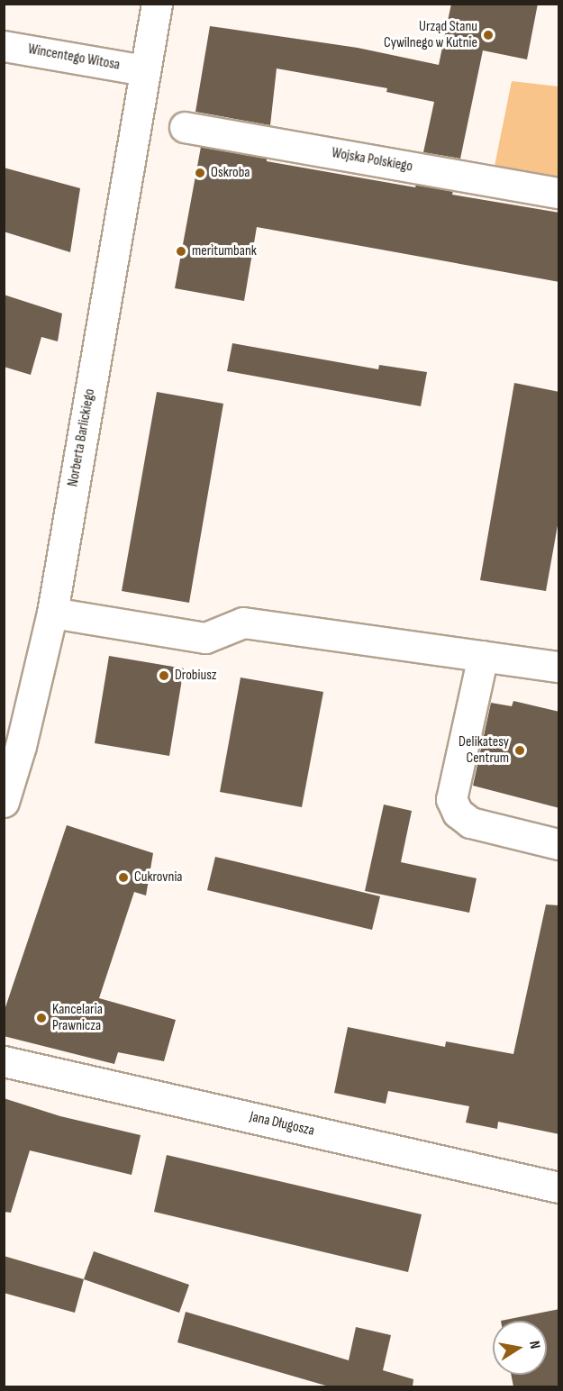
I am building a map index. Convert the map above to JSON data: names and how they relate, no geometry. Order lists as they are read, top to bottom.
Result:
{
  "streets": {
    "street": [
      "Wincentego Witosa",
      "Wojska Polskiego",
      "Norberta Barlickiego",
      "Jana Długosza"
    ]
  },
  "crossings": [
    ["Wincentego Witosa", "Norberta Barlickiego"]
  ],
  "places": [
    "Urząd Stanu Cywilnego w Kutnie",
    "Oskroba",
    "meritumbank",
    "Drobiusz",
    "Delikatesy Centrum",
    "Cukrovnia",
    "Kancelaria Prawnicza"
  ],
  "north": "right"
}
